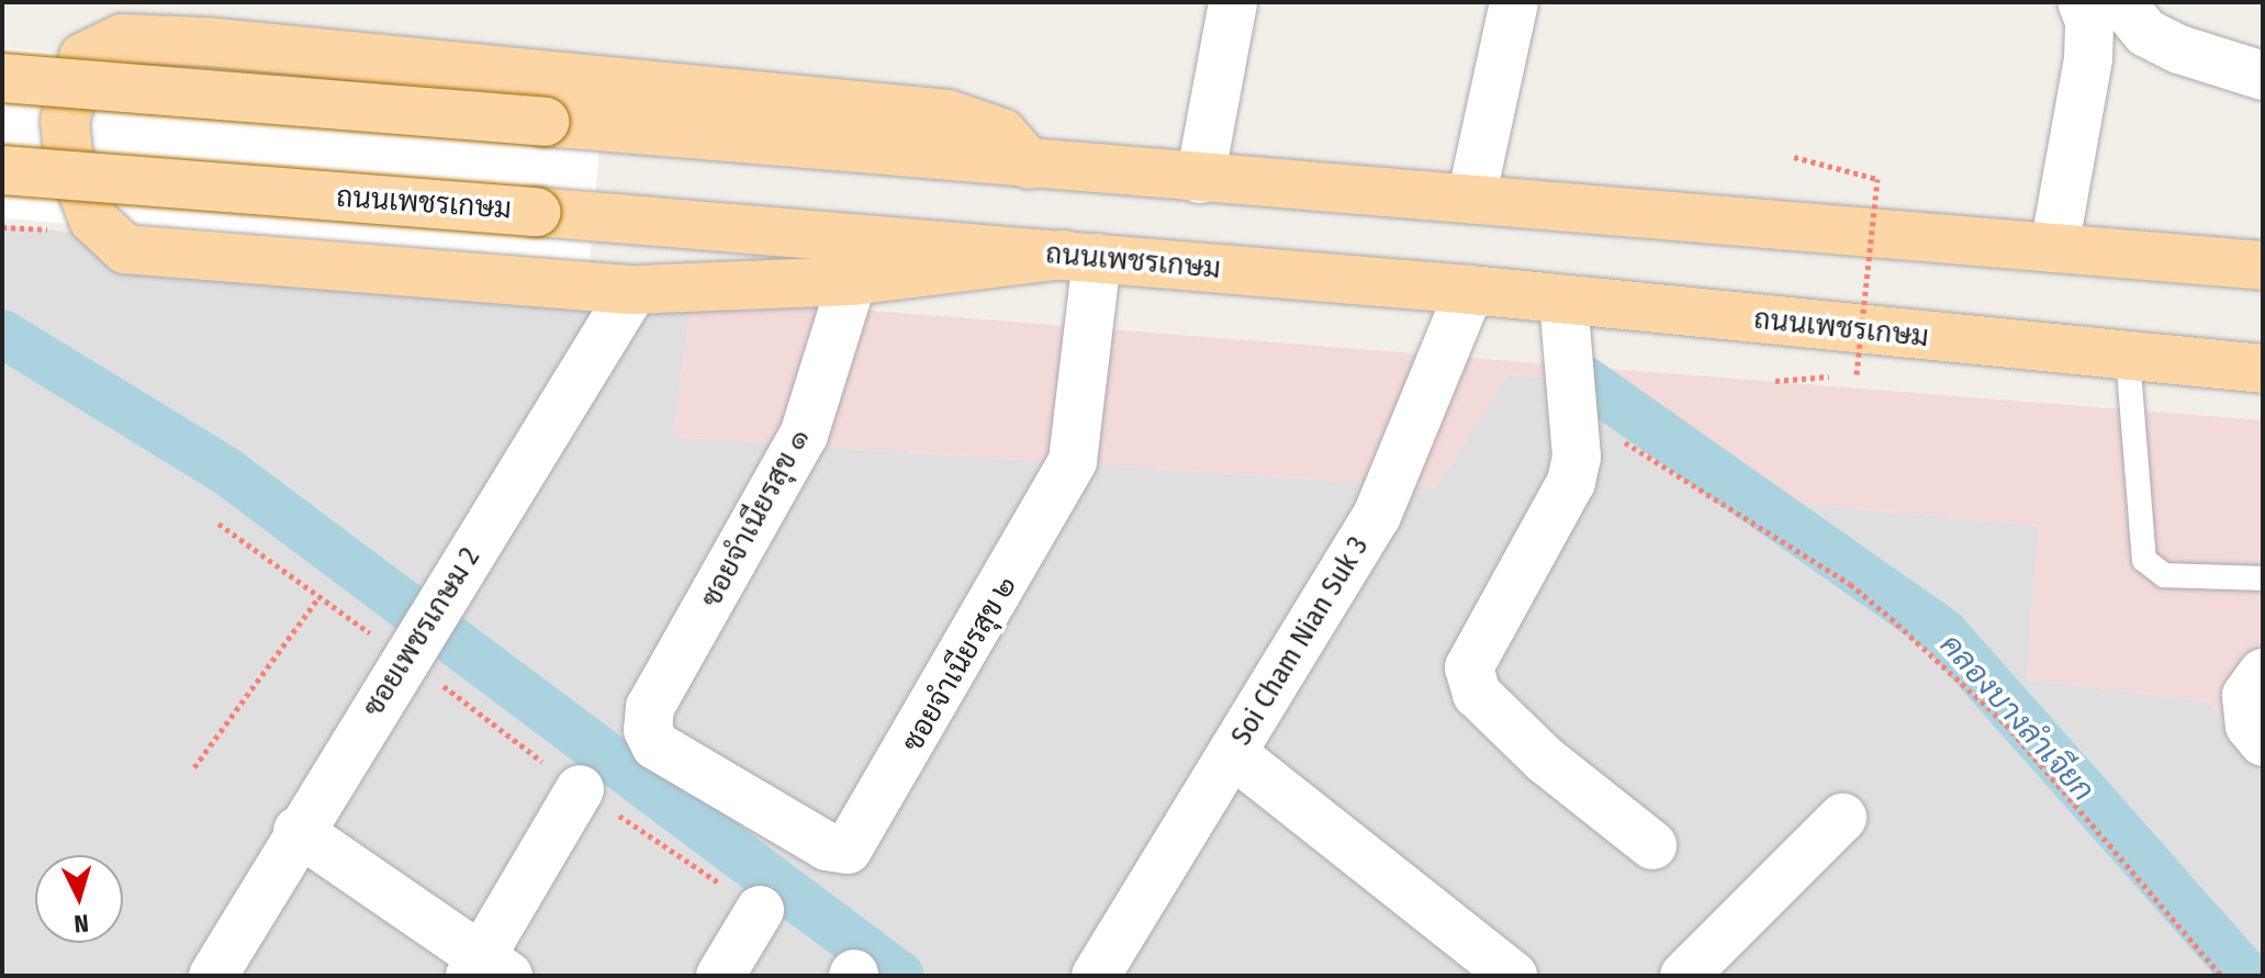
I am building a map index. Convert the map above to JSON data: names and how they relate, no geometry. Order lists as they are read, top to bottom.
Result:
{
  "streets": {
    "main road": ["ถนนเพชรเกษม"],
    "street": [
      "ซอยจำเนียรสุข ๑",
      "ซอยเพชรเกษม 2",
      "Soi Cham Nian Suk 3",
      "ซอยจำเนียรสุข ๒"
    ]
  },
  "crossings": [
    ["ถนนเพชรเกษม", "Soi Cham Nian Suk 3"],
    ["ถนนเพชรเกษม", "ซอยจำเนียรสุข ๒"],
    ["ซอยจำเนียรสุข ๑", "ซอยจำเนียรสุข ๒"]
  ],
  "water": ["คลองบางลำเจียก"],
  "north": "bottom"
}
